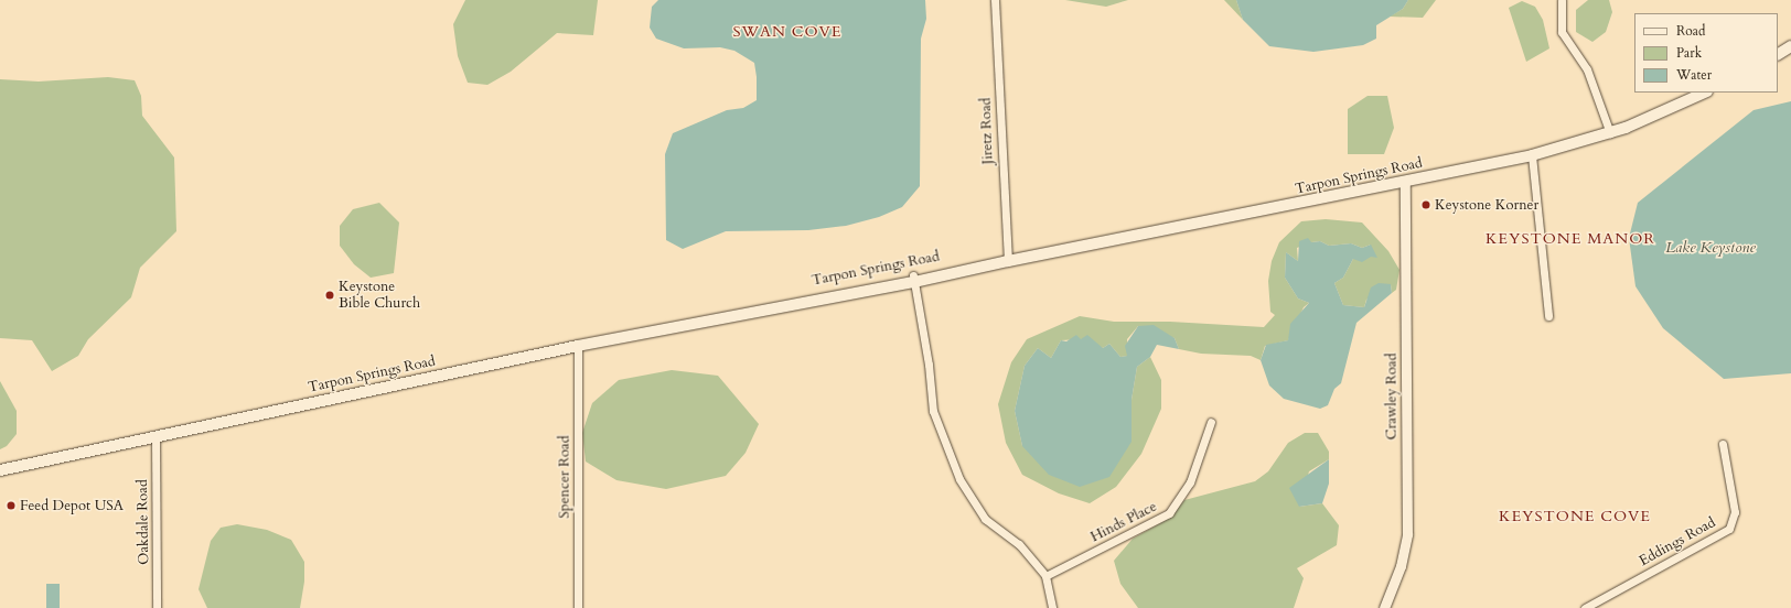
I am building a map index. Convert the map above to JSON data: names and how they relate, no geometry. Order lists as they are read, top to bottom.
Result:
{
  "streets": {
    "main road": ["Tarpon Springs Road"],
    "street": [
      "Jiretz Road",
      "Crawley Road",
      "Spencer Road",
      "Oakdale Road",
      "Hinds Place",
      "Eddings Road"
    ]
  },
  "crossings": [
    ["Jiretz Road", "Tarpon Springs Road"],
    ["Tarpon Springs Road", "Crawley Road"],
    ["Tarpon Springs Road", "Spencer Road"],
    ["Tarpon Springs Road", "Oakdale Road"]
  ],
  "districts": ["SWAN COVE", "KEYSTONE MANOR", "KEYSTONE COVE"],
  "water": ["Lake Keystone"],
  "places": ["Keystone Korner", "Keystone Bible Church", "Feed Depot USA"],
  "legend": ["Road", "Park", "Water"]
}
